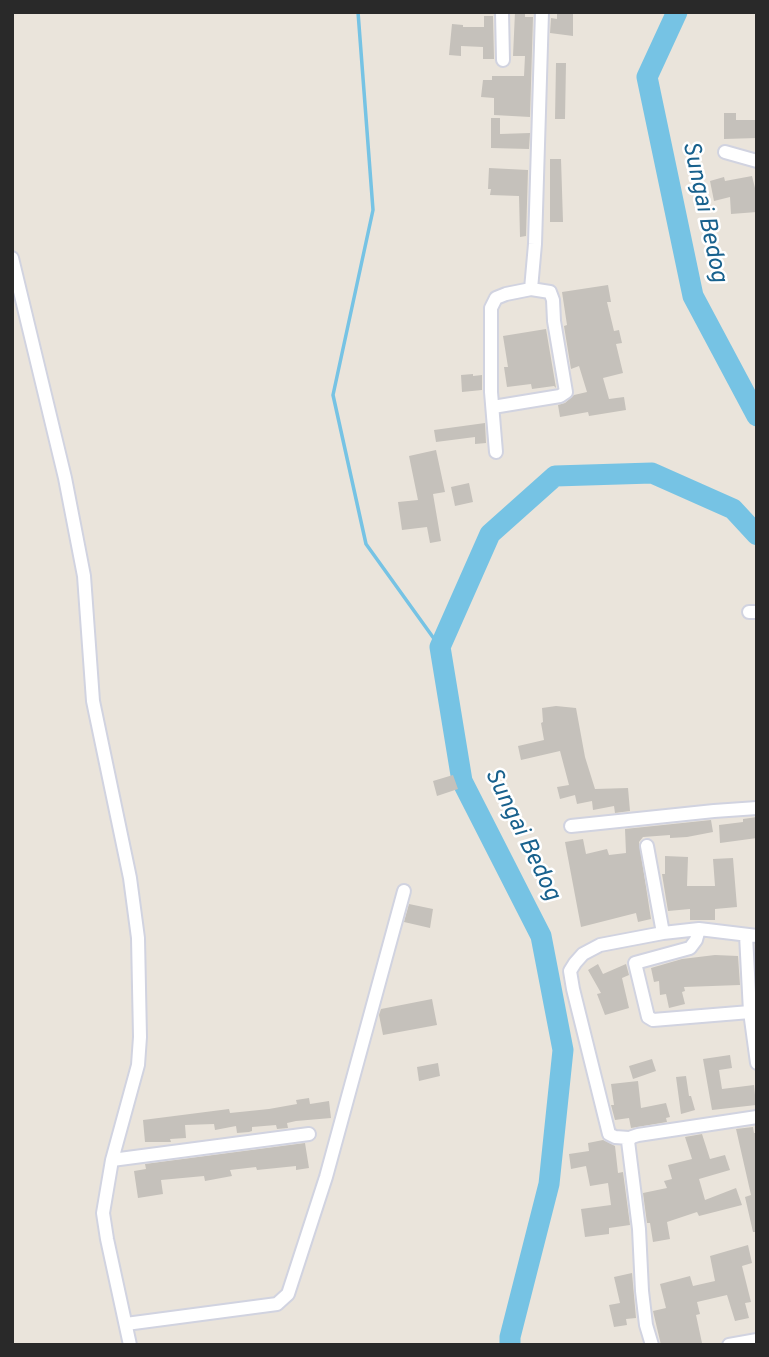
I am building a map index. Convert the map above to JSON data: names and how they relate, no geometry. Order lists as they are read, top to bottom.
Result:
{
  "water": ["Sungai Bedog"]
}
